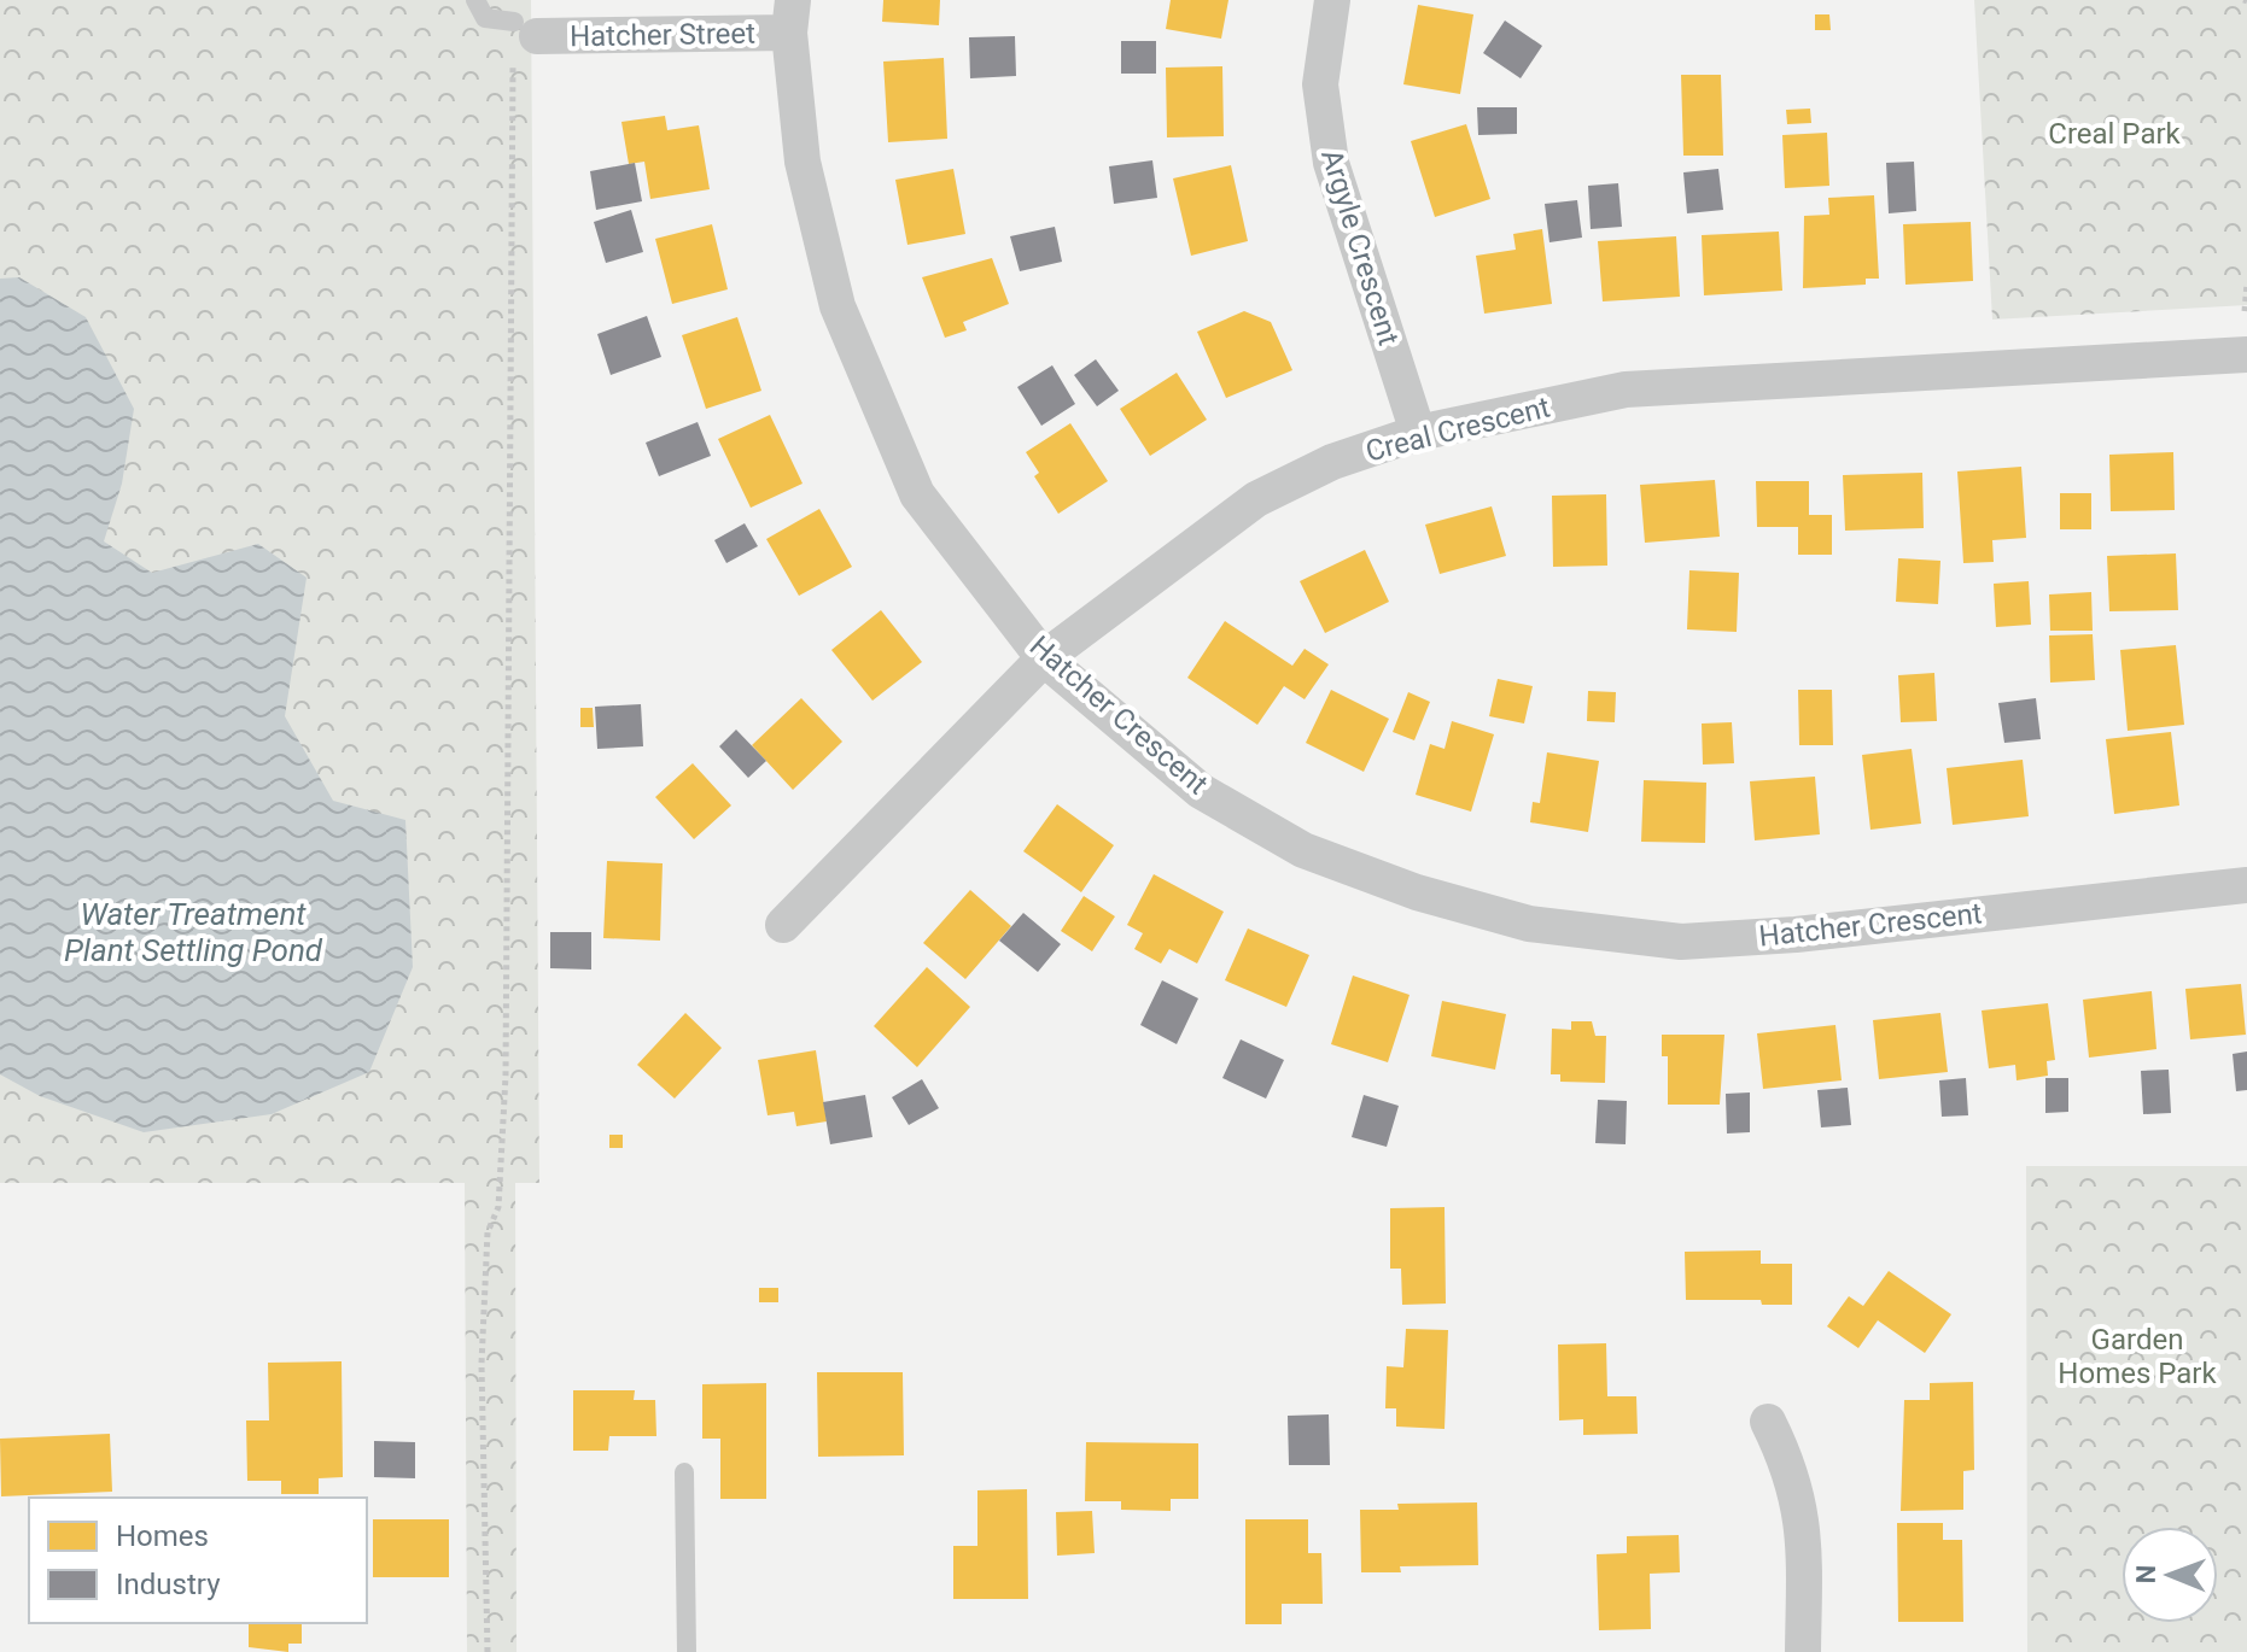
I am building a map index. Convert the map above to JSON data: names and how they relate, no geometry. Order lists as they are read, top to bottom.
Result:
{
  "streets": {
    "street": [
      "Hatcher Street",
      "Argyle Crescent",
      "Creal Crescent",
      "Hatcher Crescent"
    ]
  },
  "crossings": [
    ["Hatcher Street", "Hatcher Crescent"],
    ["Argyle Crescent", "Creal Crescent"],
    ["Creal Crescent", "Hatcher Crescent"]
  ],
  "water": ["Water Treatment Plant Settling Pond"],
  "parks": ["Creal Park", "Garden Homes Park"],
  "legend": ["Homes", "Industry"],
  "north": "left"
}
